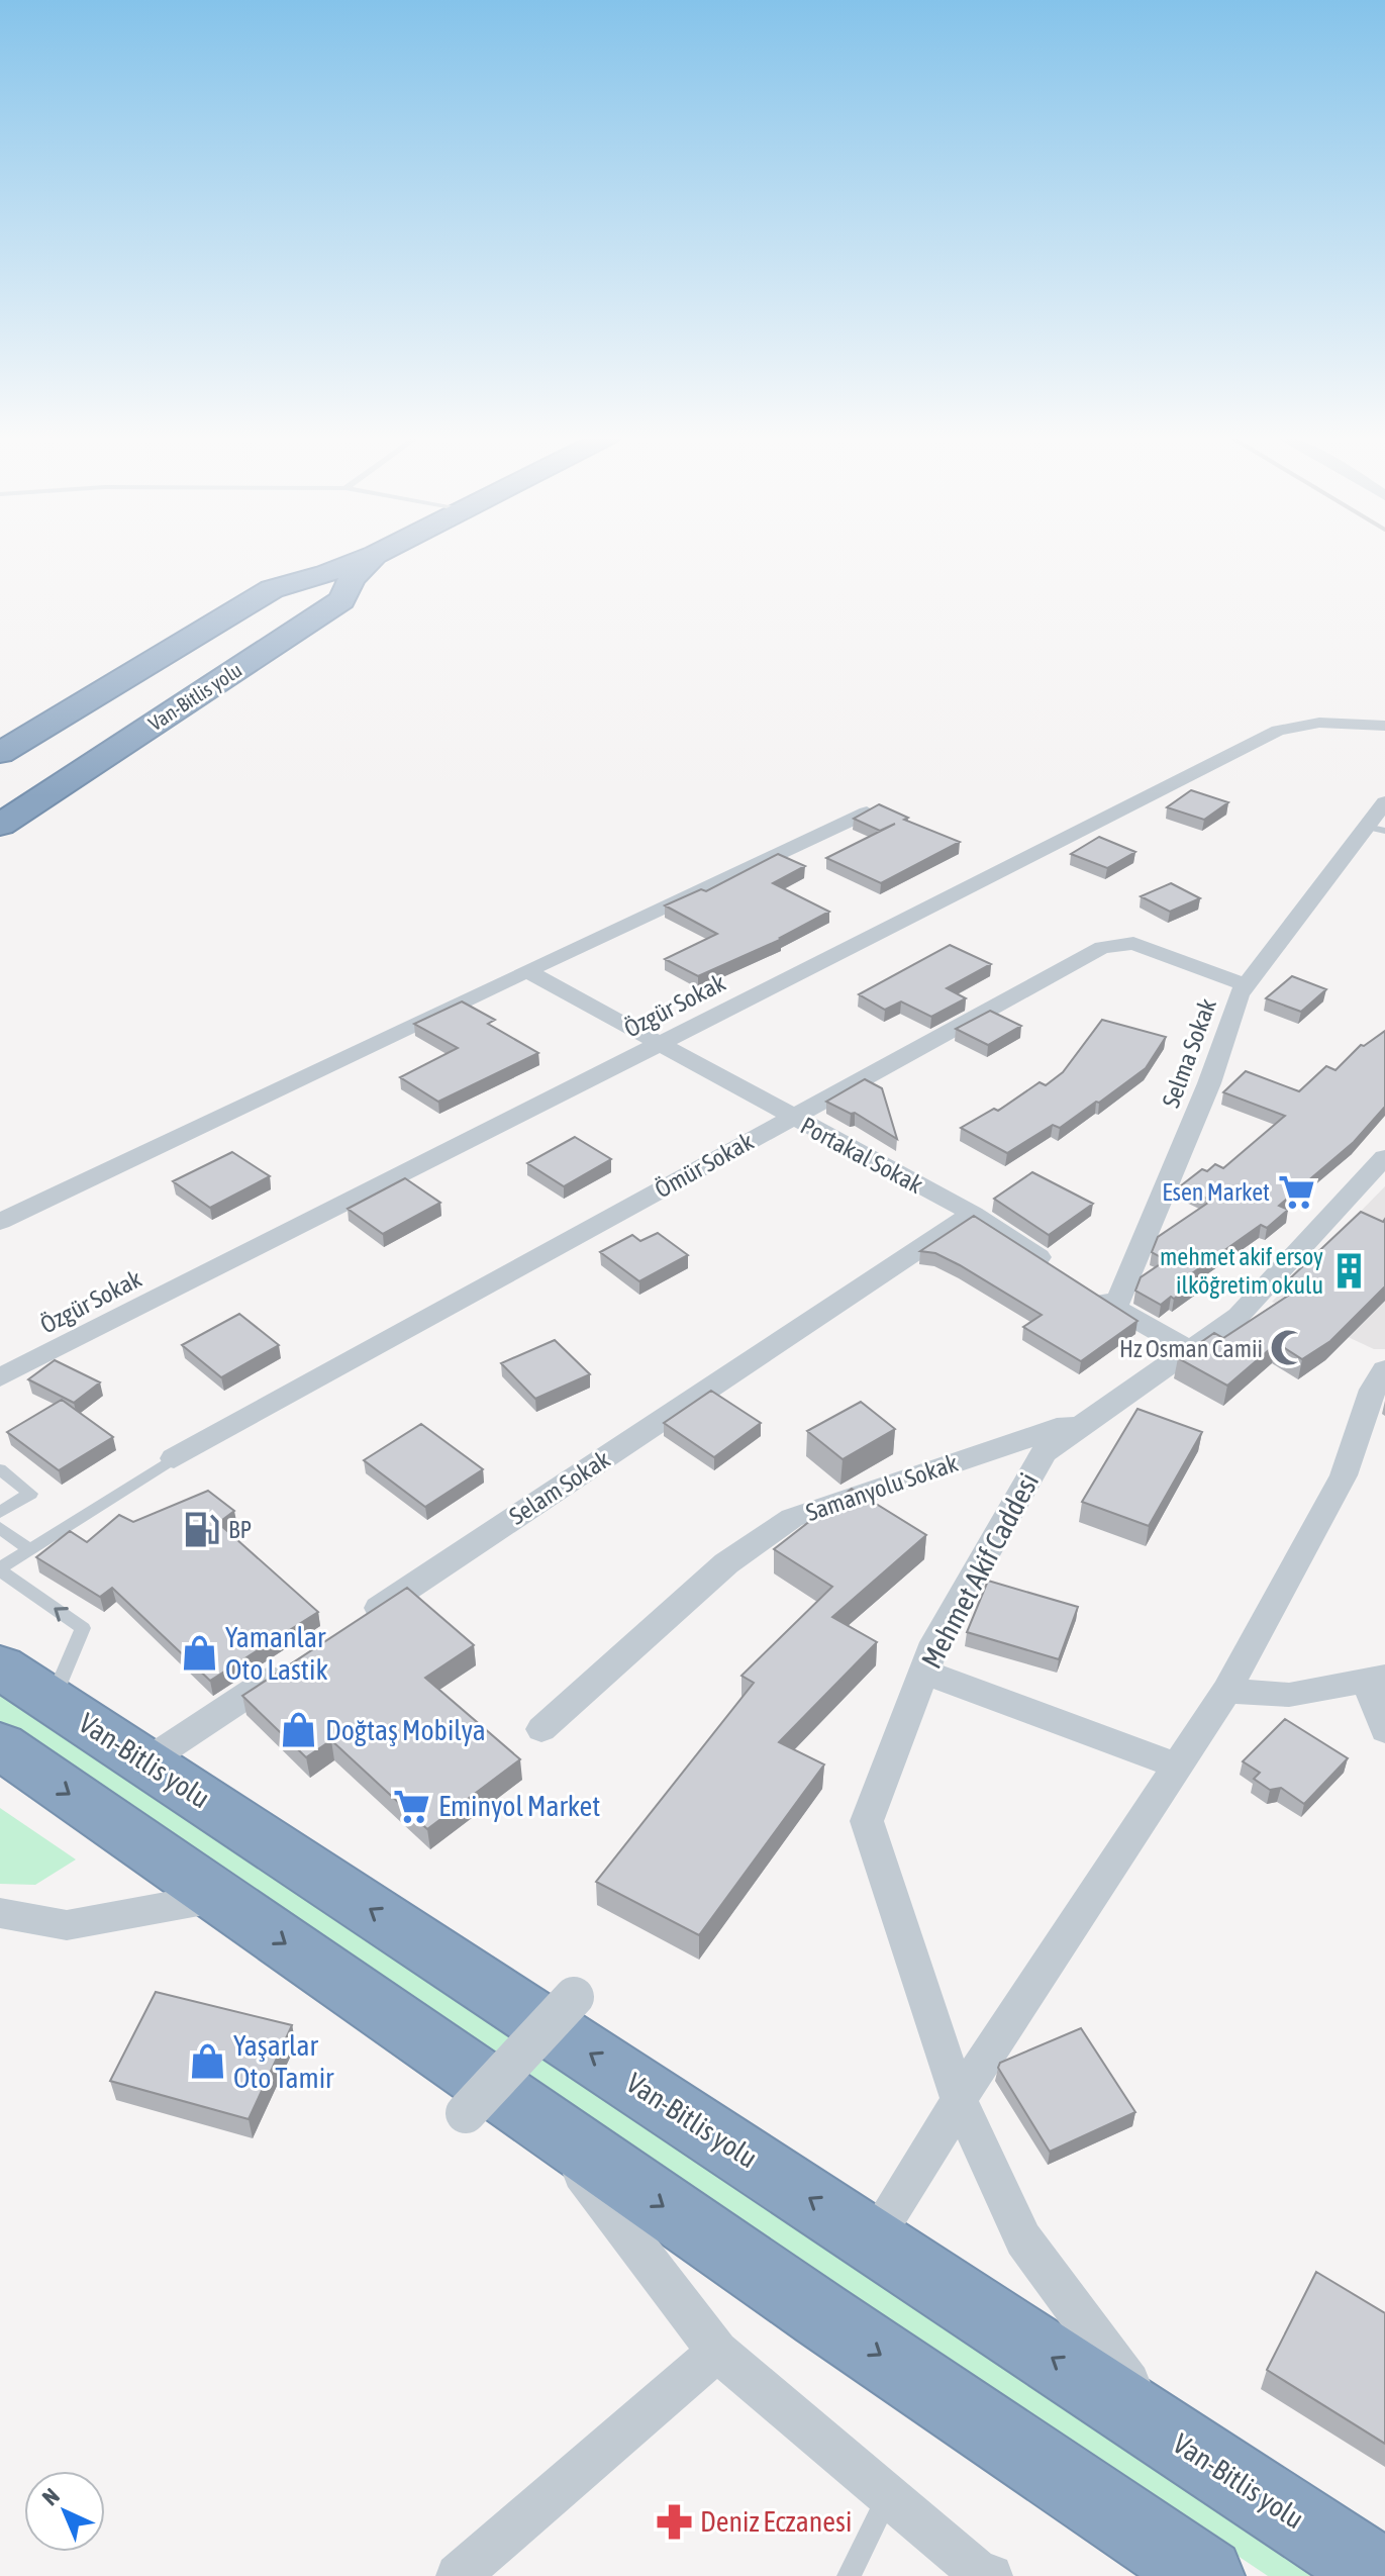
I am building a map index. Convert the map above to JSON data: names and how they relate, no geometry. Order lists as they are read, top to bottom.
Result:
{
  "streets": {
    "highway": ["Van-Bitlis yolu"],
    "street": [
      "Özgür Sokak",
      "Selma Sokak",
      "Portakal Sokak",
      "Ömür Sokak",
      "Selam Sokak",
      "Samanyolu Sokak",
      "Mehmet Akif Caddesi"
    ]
  },
  "crossings": [
    ["Van-Bitlis yolu", "Mehmet Akif Caddesi"],
    ["Özgür Sokak", "Portakal Sokak"],
    ["Selma Sokak", "Ömür Sokak"],
    ["Portakal Sokak", "Ömür Sokak"],
    ["Portakal Sokak", "Selam Sokak"],
    ["Samanyolu Sokak", "Mehmet Akif Caddesi"]
  ],
  "places": {
    "supermarket": ["Esen Market", "Eminyol Market"],
    "building": ["mehmet akif ersoy ilköğretim okulu"],
    "mosque": ["Hz Osman Camii"],
    "fuel station": ["BP"],
    "shop": ["Yamanlar Oto Lastik", "Doğtaş Mobilya", "Yaşarlar Oto Tamir"],
    "pharmacy": ["Deniz Eczanesi"]
  },
  "north": "top left"
}
